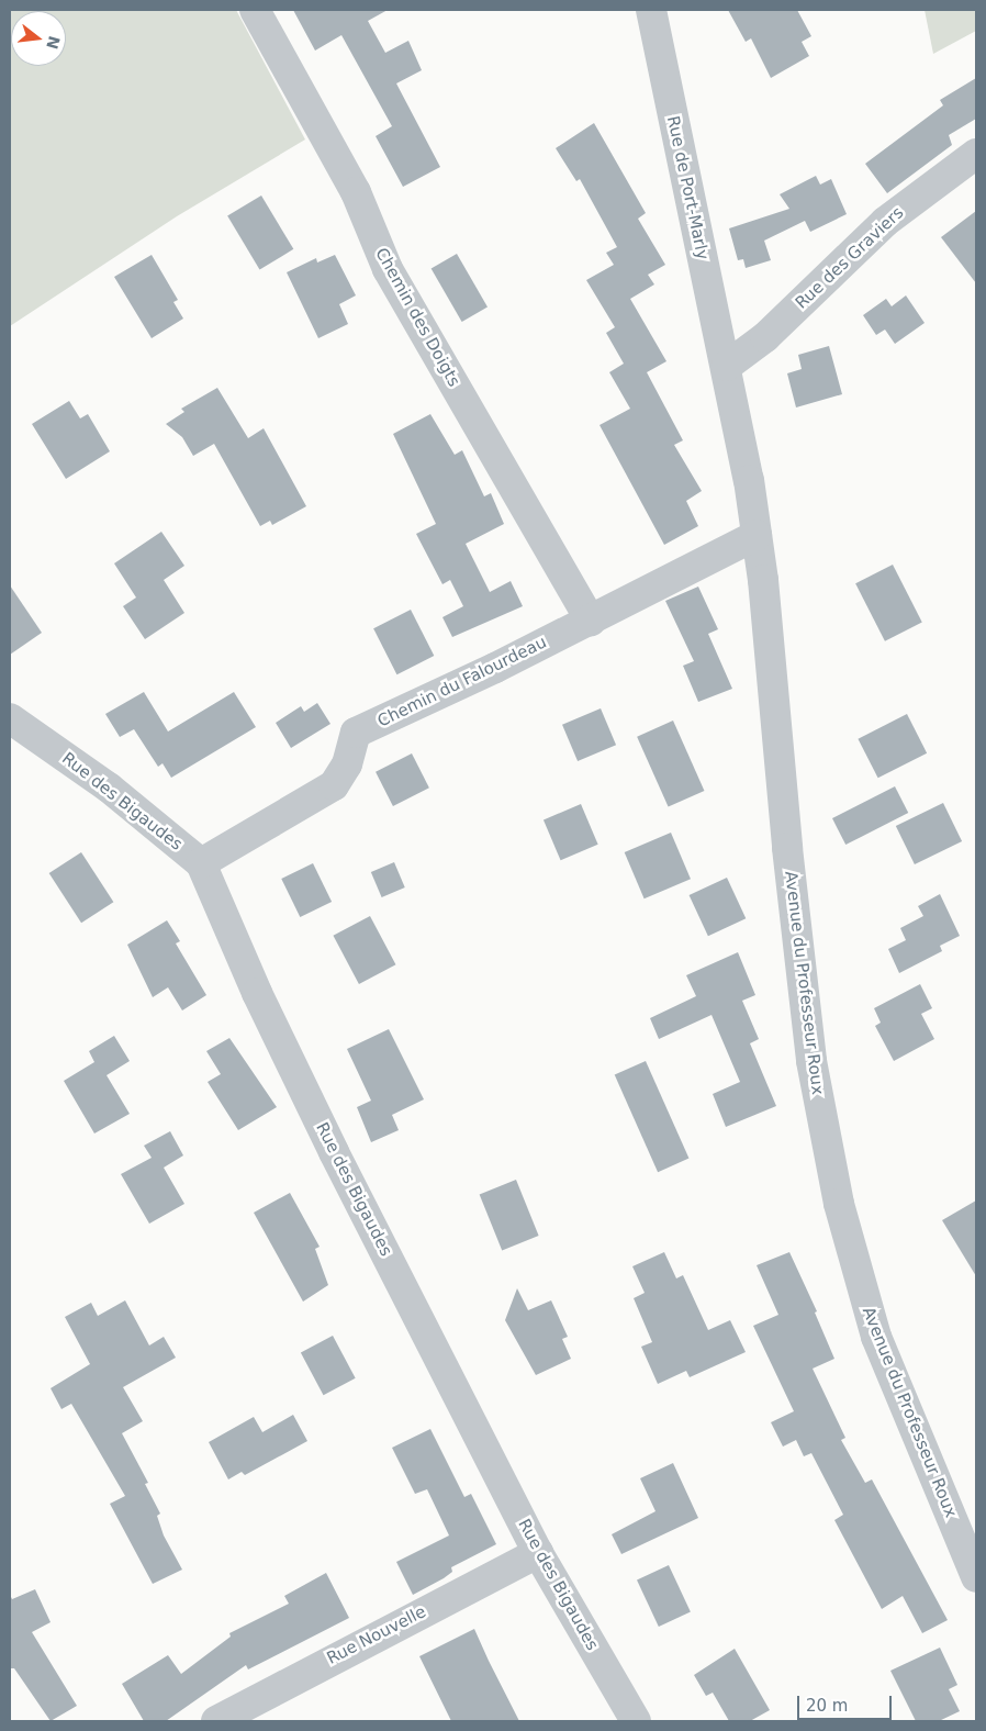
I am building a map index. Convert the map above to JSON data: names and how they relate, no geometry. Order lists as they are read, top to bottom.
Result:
{
  "streets": {
    "street": [
      "Rue de Port-Marly",
      "Rue des Graviers",
      "Chemin des Doigts",
      "Chemin du Falourdeau",
      "Rue des Bigaudes",
      "Avenue du Professeur Roux",
      "Rue Nouvelle"
    ]
  },
  "crossings": [
    ["Rue de Port-Marly", "Rue des Graviers"],
    ["Rue de Port-Marly", "Avenue du Professeur Roux"],
    ["Rue des Graviers", "Avenue du Professeur Roux"],
    ["Chemin des Doigts", "Chemin du Falourdeau"],
    ["Chemin du Falourdeau", "Rue des Bigaudes"],
    ["Chemin du Falourdeau", "Avenue du Professeur Roux"],
    ["Rue des Bigaudes", "Rue Nouvelle"]
  ],
  "scale_bar": "20 m",
  "north": "right"
}
